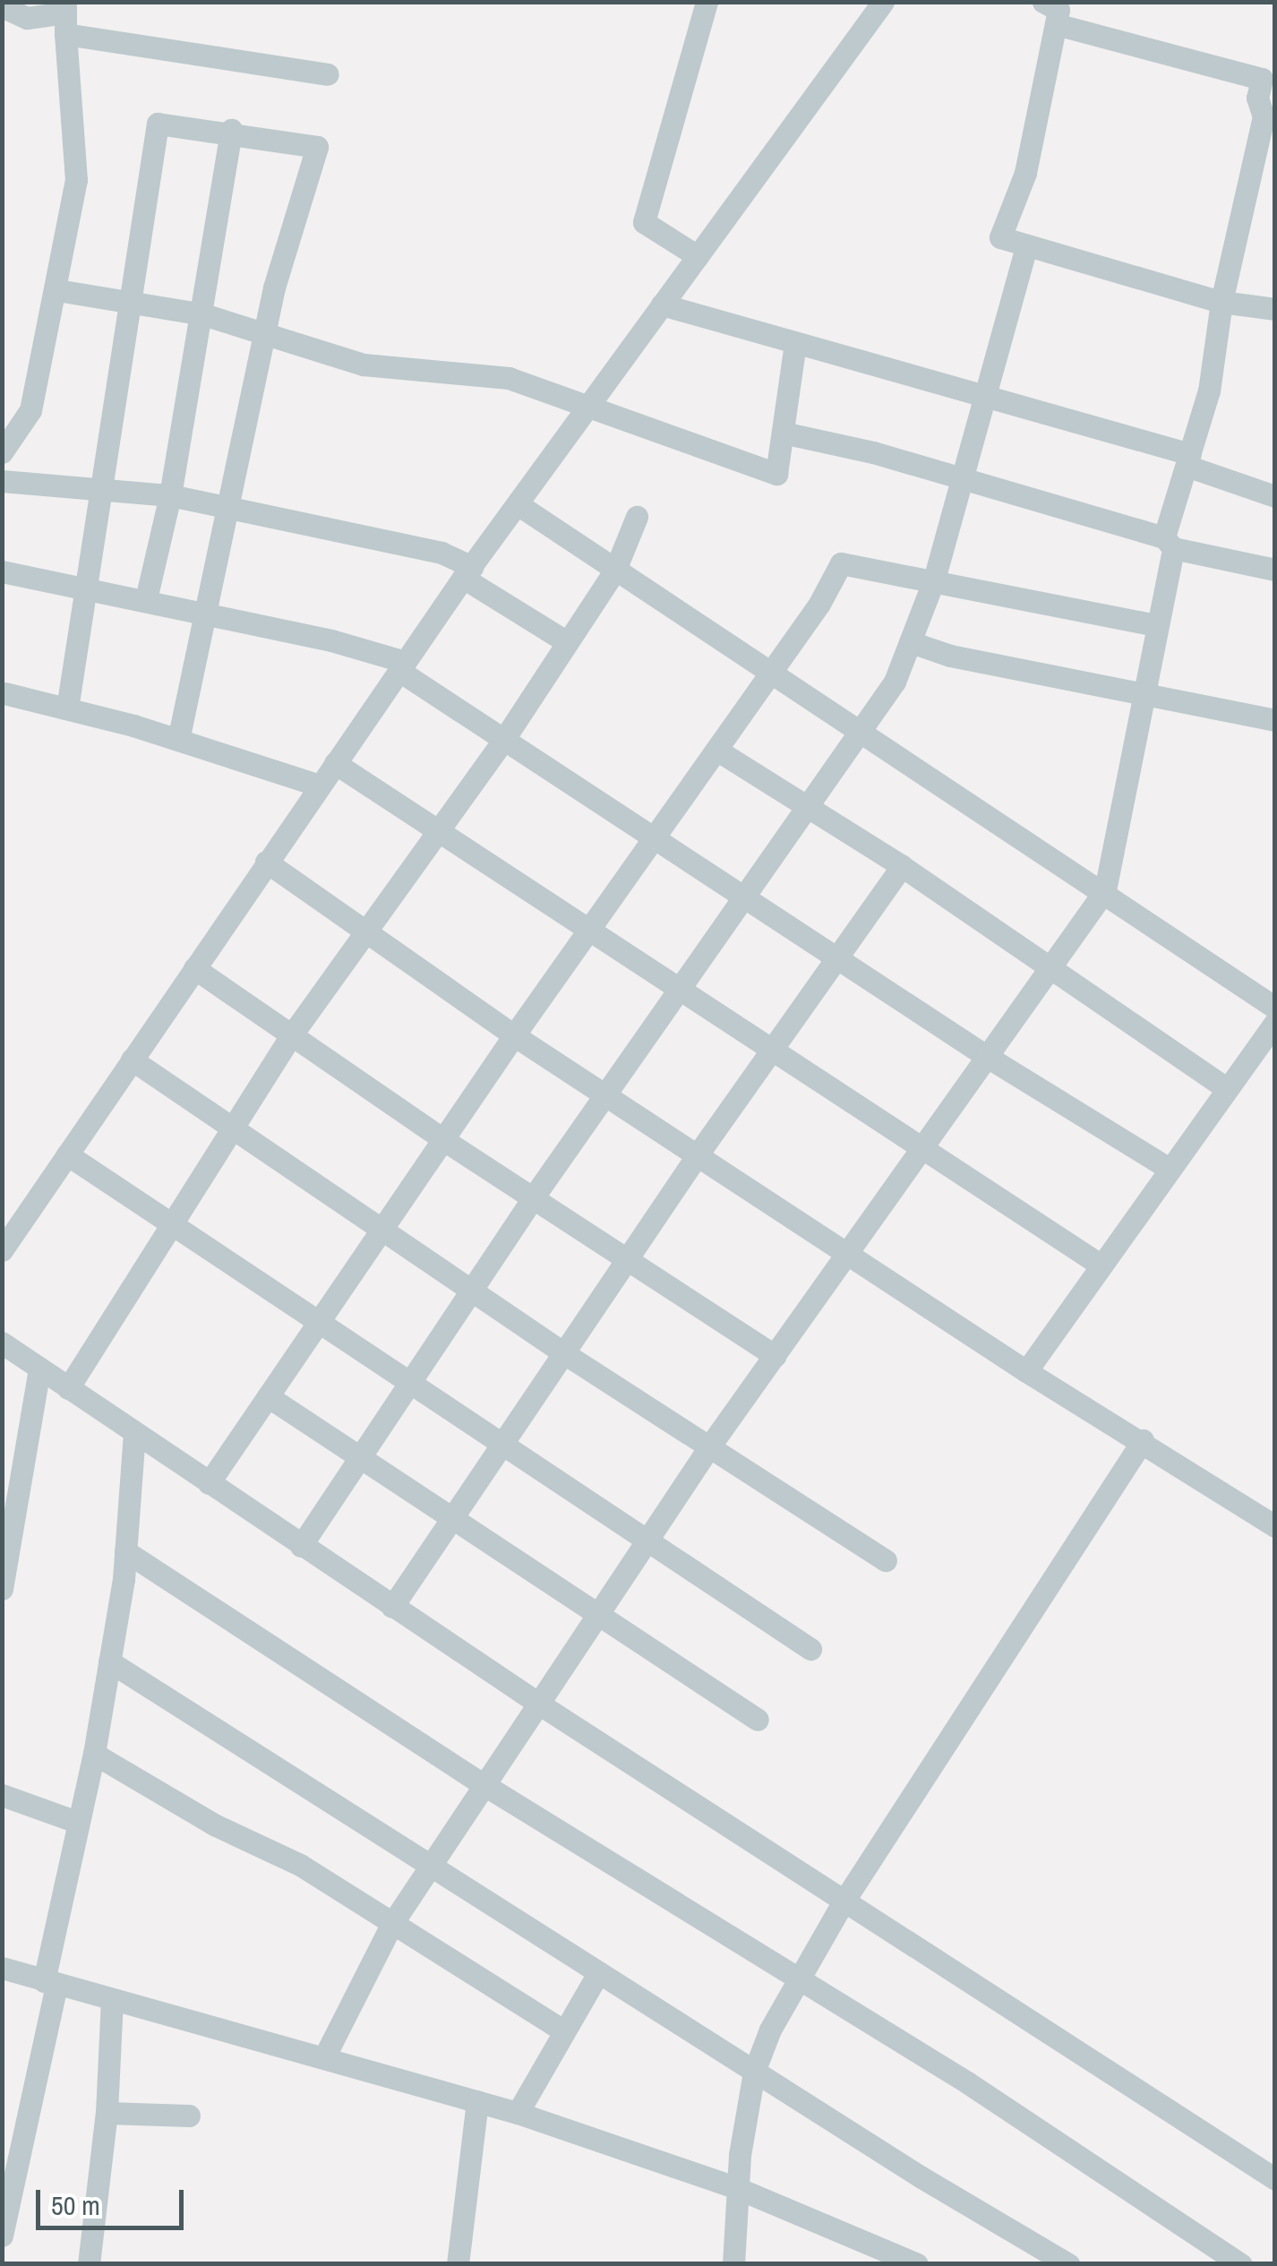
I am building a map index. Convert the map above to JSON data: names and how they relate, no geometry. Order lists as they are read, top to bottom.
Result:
{
  "scale_bar": "50 m"
}
